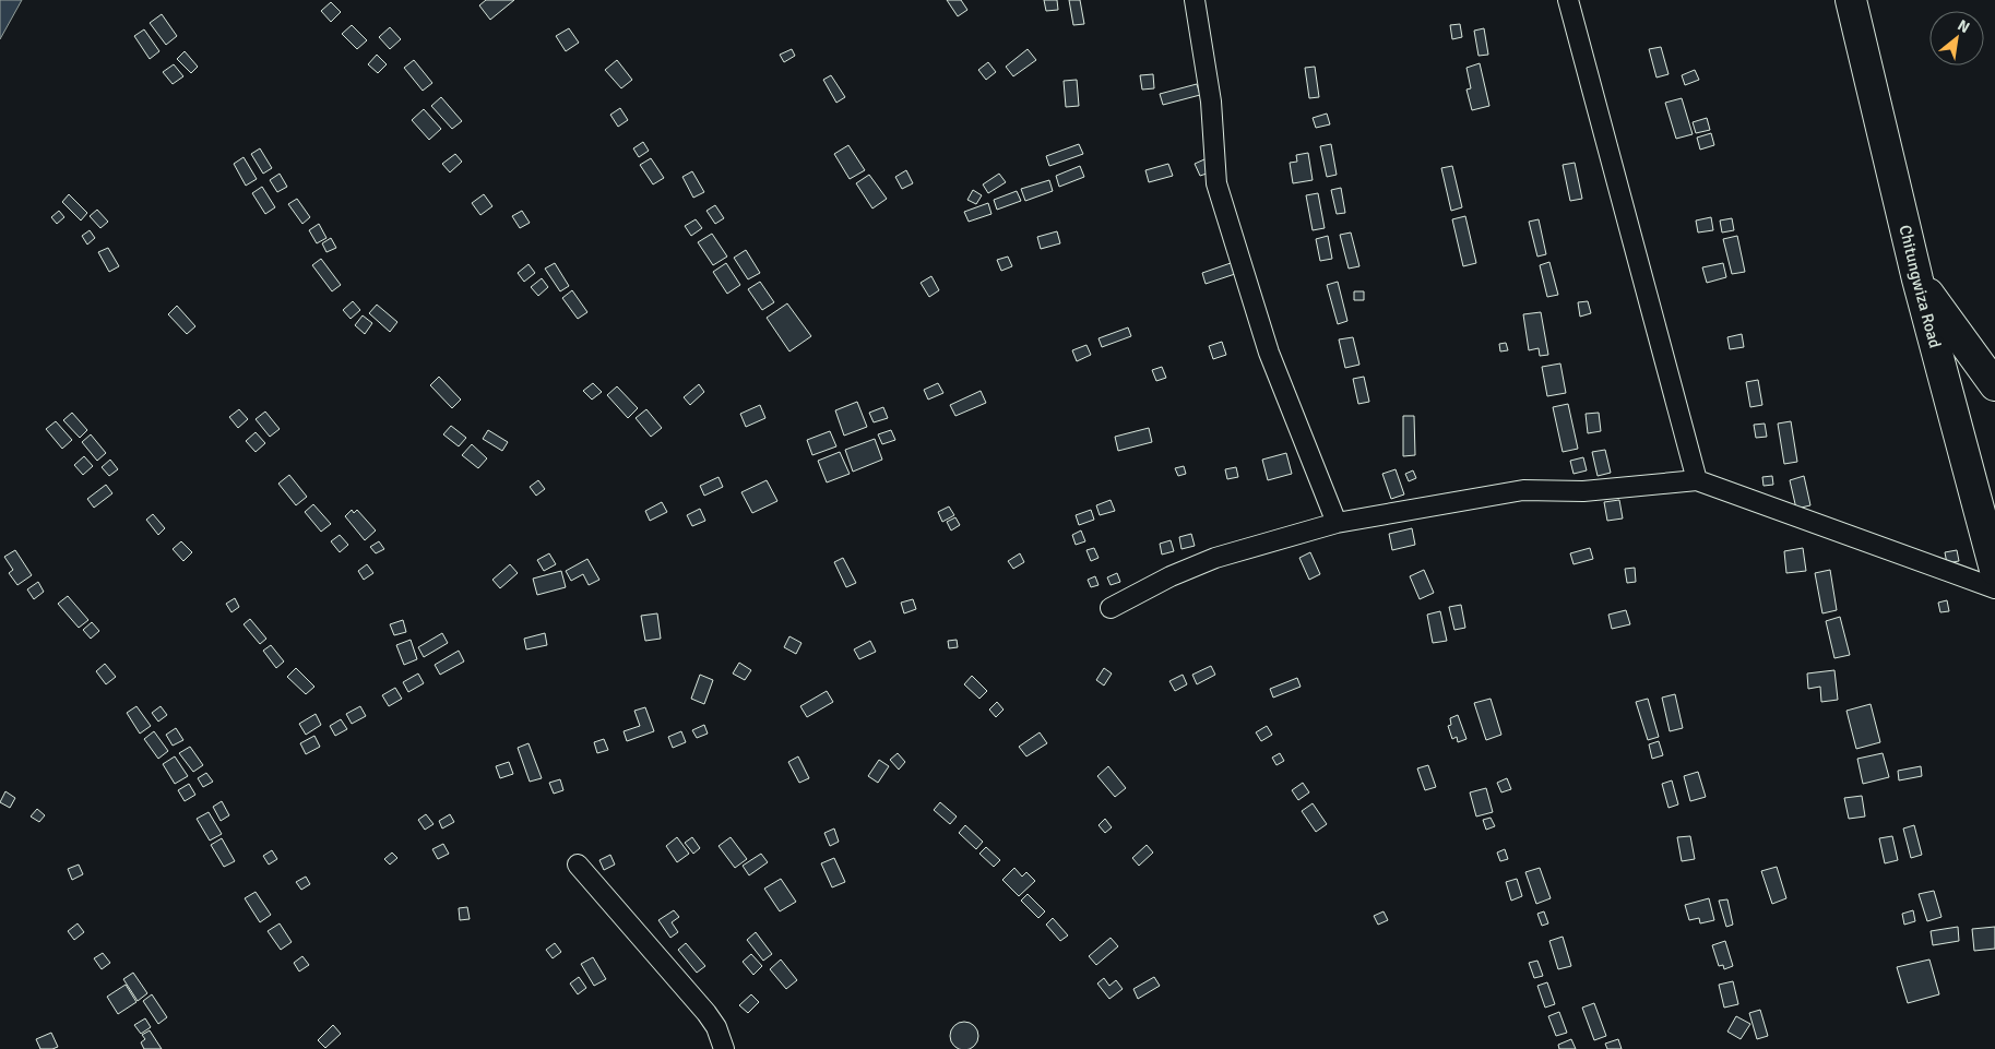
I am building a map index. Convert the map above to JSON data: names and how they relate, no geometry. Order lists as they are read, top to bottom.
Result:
{
  "streets": {
    "main road": ["Chitungwiza Road"]
  },
  "north": "top right"
}
